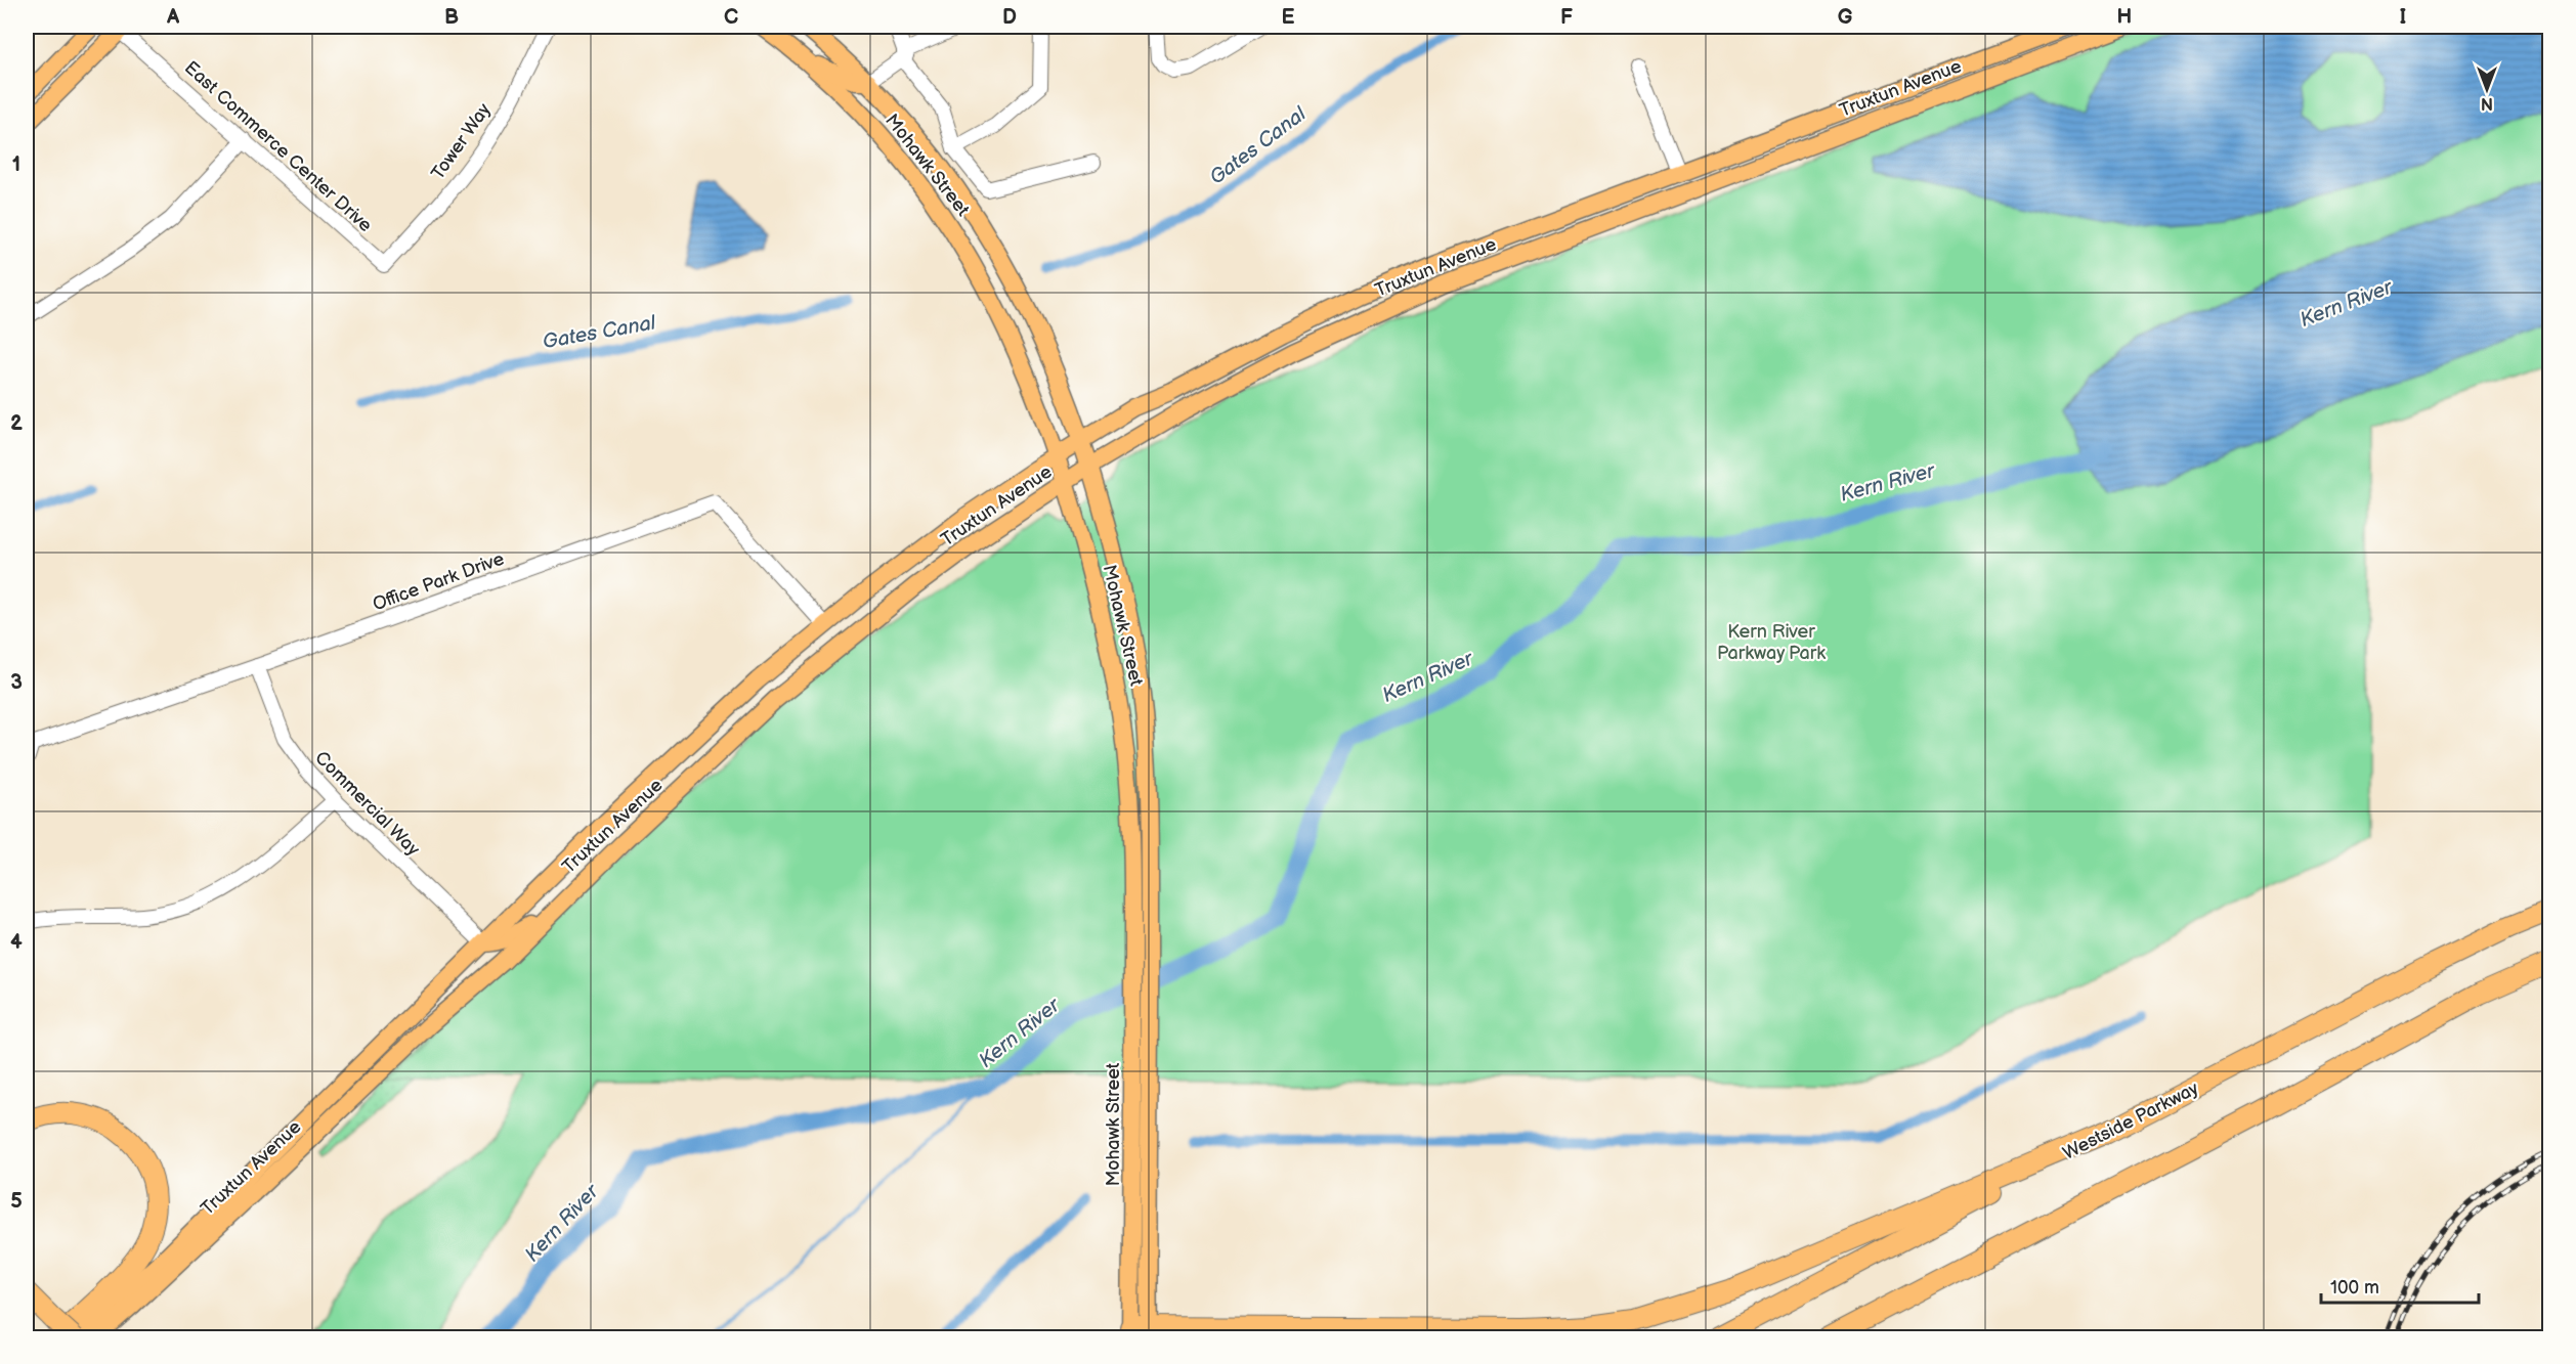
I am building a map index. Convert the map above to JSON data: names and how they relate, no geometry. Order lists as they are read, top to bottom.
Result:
{
  "streets": {
    "highway": ["Westside Parkway"],
    "main road": ["Truxtun Avenue", "Mohawk Street"],
    "street": [
      "Tower Way",
      "East Commerce Center Drive",
      "Office Park Drive",
      "Commercial Way"
    ]
  },
  "crossings": [
    ["Truxtun Avenue", "Mohawk Street"],
    ["Truxtun Avenue", "Office Park Drive"],
    ["Truxtun Avenue", "Commercial Way"],
    ["Tower Way", "East Commerce Center Drive"],
    ["Office Park Drive", "Commercial Way"]
  ],
  "water": ["Gates Canal", "Kern River"],
  "parks": ["Kern River Parkway Park"],
  "scale_bar": "100 m",
  "north": "bottom",
  "grid": {
    "columns": [
      "A",
      "B",
      "C",
      "D",
      "E",
      "F",
      "G",
      "H",
      "I"
    ],
    "rows": [
      "1",
      "2",
      "3",
      "4",
      "5"
    ]
  }
}
